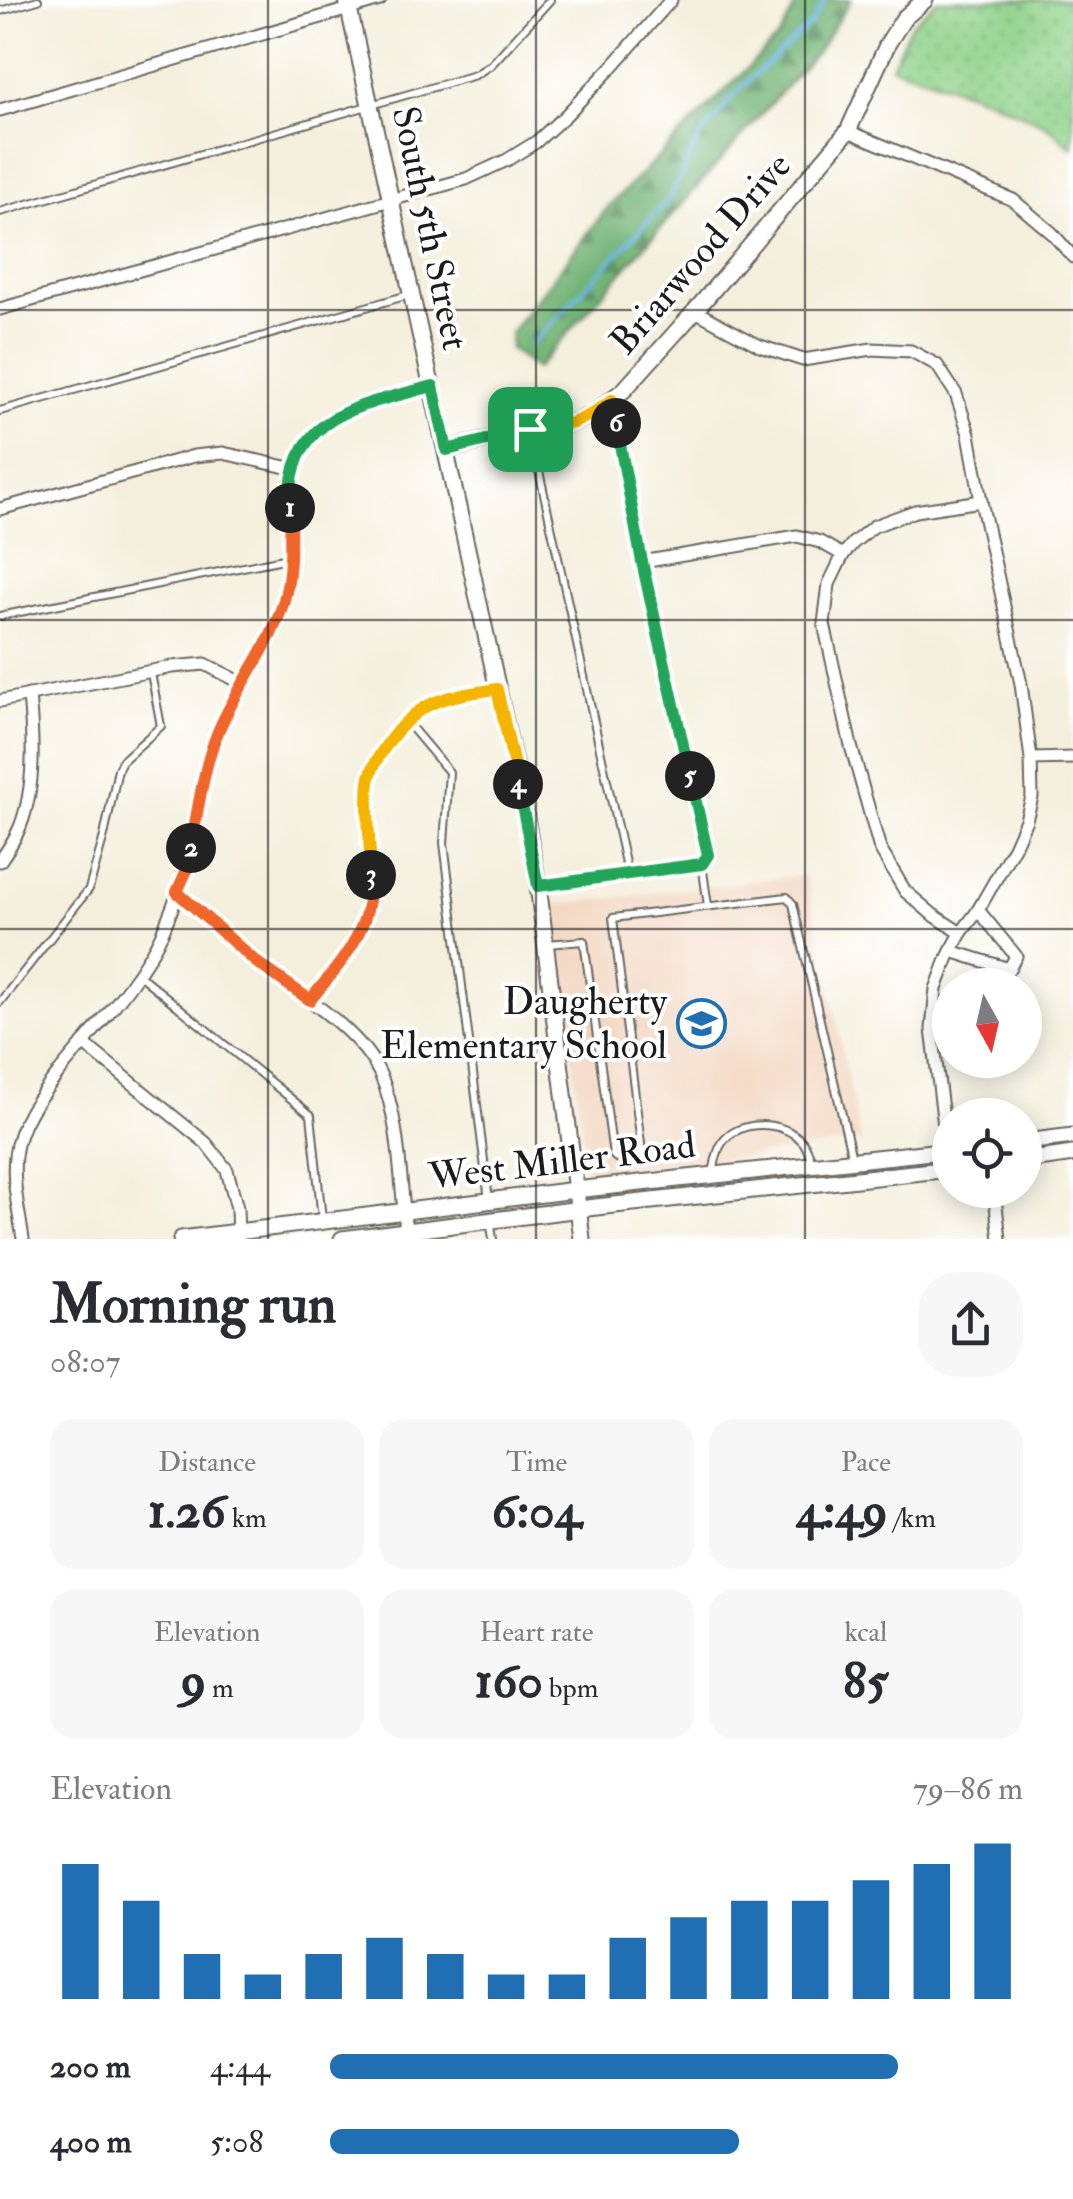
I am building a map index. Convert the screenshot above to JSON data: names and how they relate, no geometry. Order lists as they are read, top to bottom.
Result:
{
  "streets": {
    "street": ["South 5th Street", "Briarwood Drive", "West Miller Road"]
  },
  "crossings": [
    ["South 5th Street", "Briarwood Drive"],
    ["South 5th Street", "West Miller Road"]
  ],
  "places": {
    "school or university": ["Daugherty Elementary School"]
  },
  "north": "bottom",
  "page": {
    "pins": [
      "6",
      "1",
      "5",
      "4",
      "2",
      "3"
    ],
    "heading": ["Morning run", "08:07"],
    "stats": [
      ["Distance", "1.26 km"],
      ["Time", "6:04"],
      ["Pace", "4:49 /km"],
      ["Elevation", "9 m"],
      ["Heart rate", "160 bpm"],
      ["kcal", "85"]
    ],
    "chart": ["Elevation", "79–86 m"],
    "list": [
      {
        "name": "200 m",
        "note": "4:44"
      },
      {
        "name": "400 m",
        "note": "5:08"
      }
    ]
  }
}
